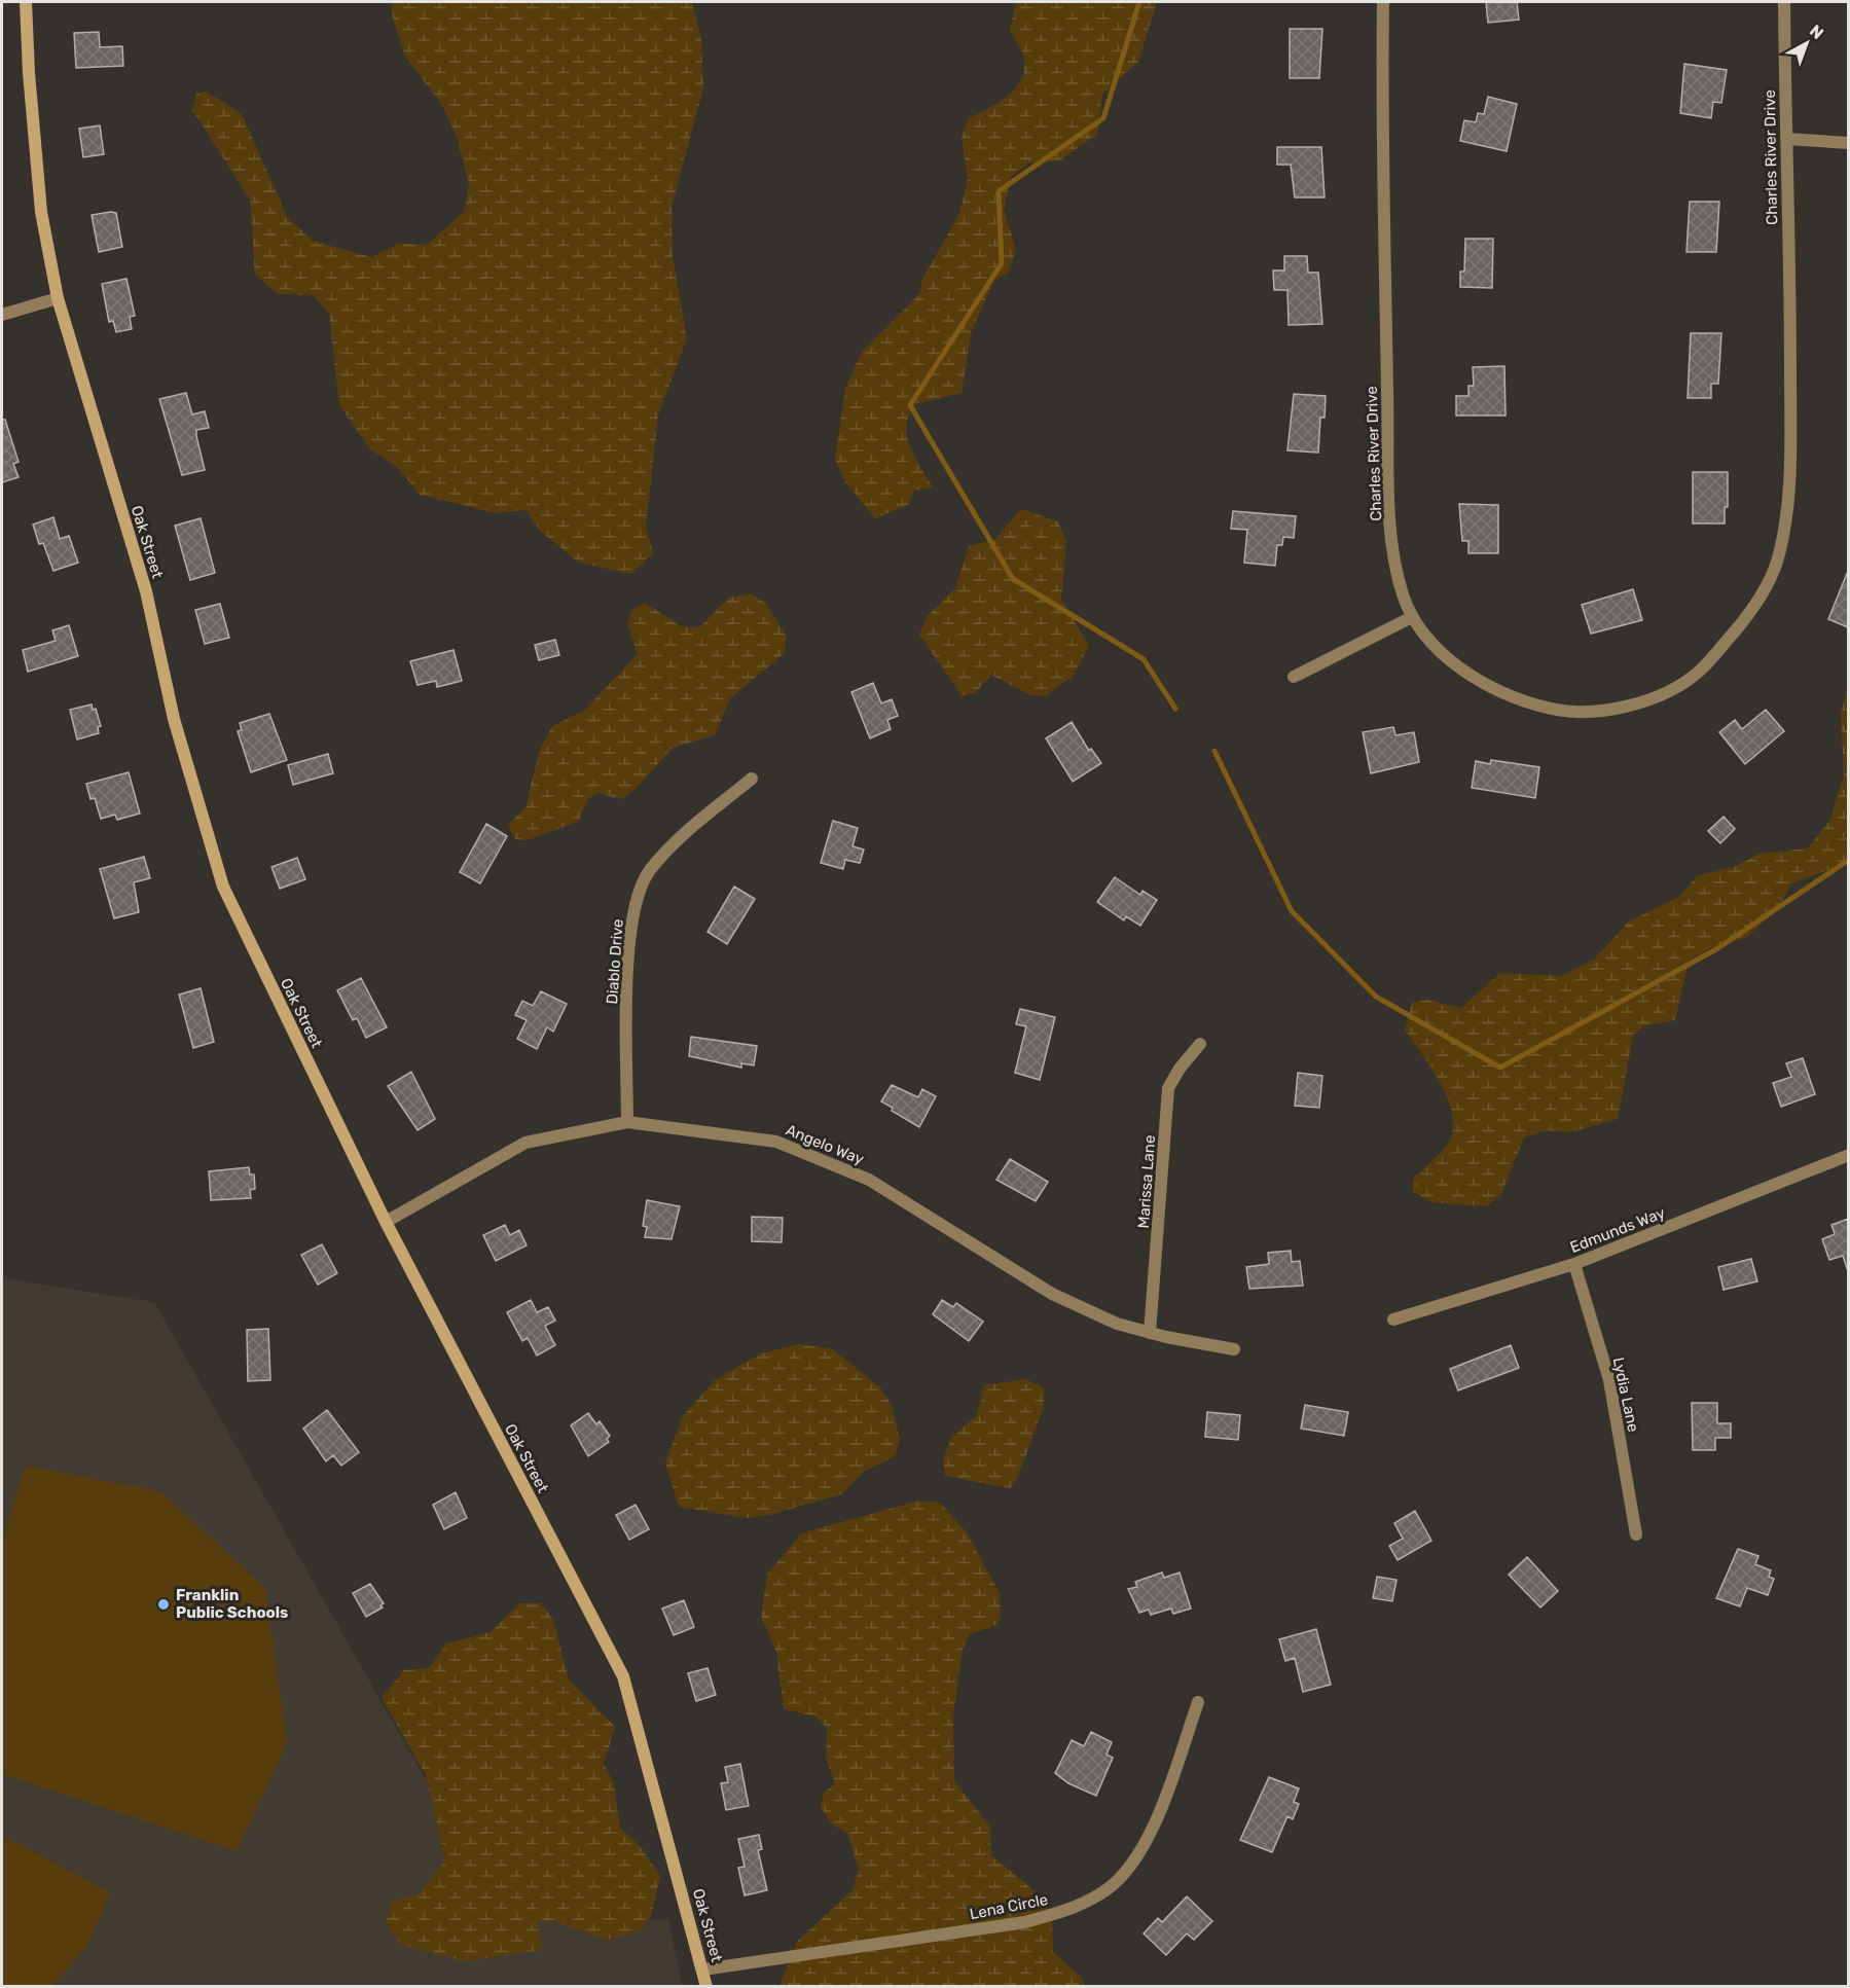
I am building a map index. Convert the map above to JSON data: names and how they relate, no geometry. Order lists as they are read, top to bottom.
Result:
{
  "streets": {
    "main road": ["Oak Street"],
    "street": [
      "Charles River Drive",
      "Diablo Drive",
      "Angelo Way",
      "Marissa Lane",
      "Edmunds Way",
      "Lydia Lane",
      "Lena Circle"
    ]
  },
  "crossings": [
    ["Oak Street", "Angelo Way"],
    ["Oak Street", "Lena Circle"],
    ["Diablo Drive", "Angelo Way"],
    ["Angelo Way", "Marissa Lane"],
    ["Edmunds Way", "Lydia Lane"]
  ],
  "places": ["Franklin Public Schools"],
  "north": "top right"
}
